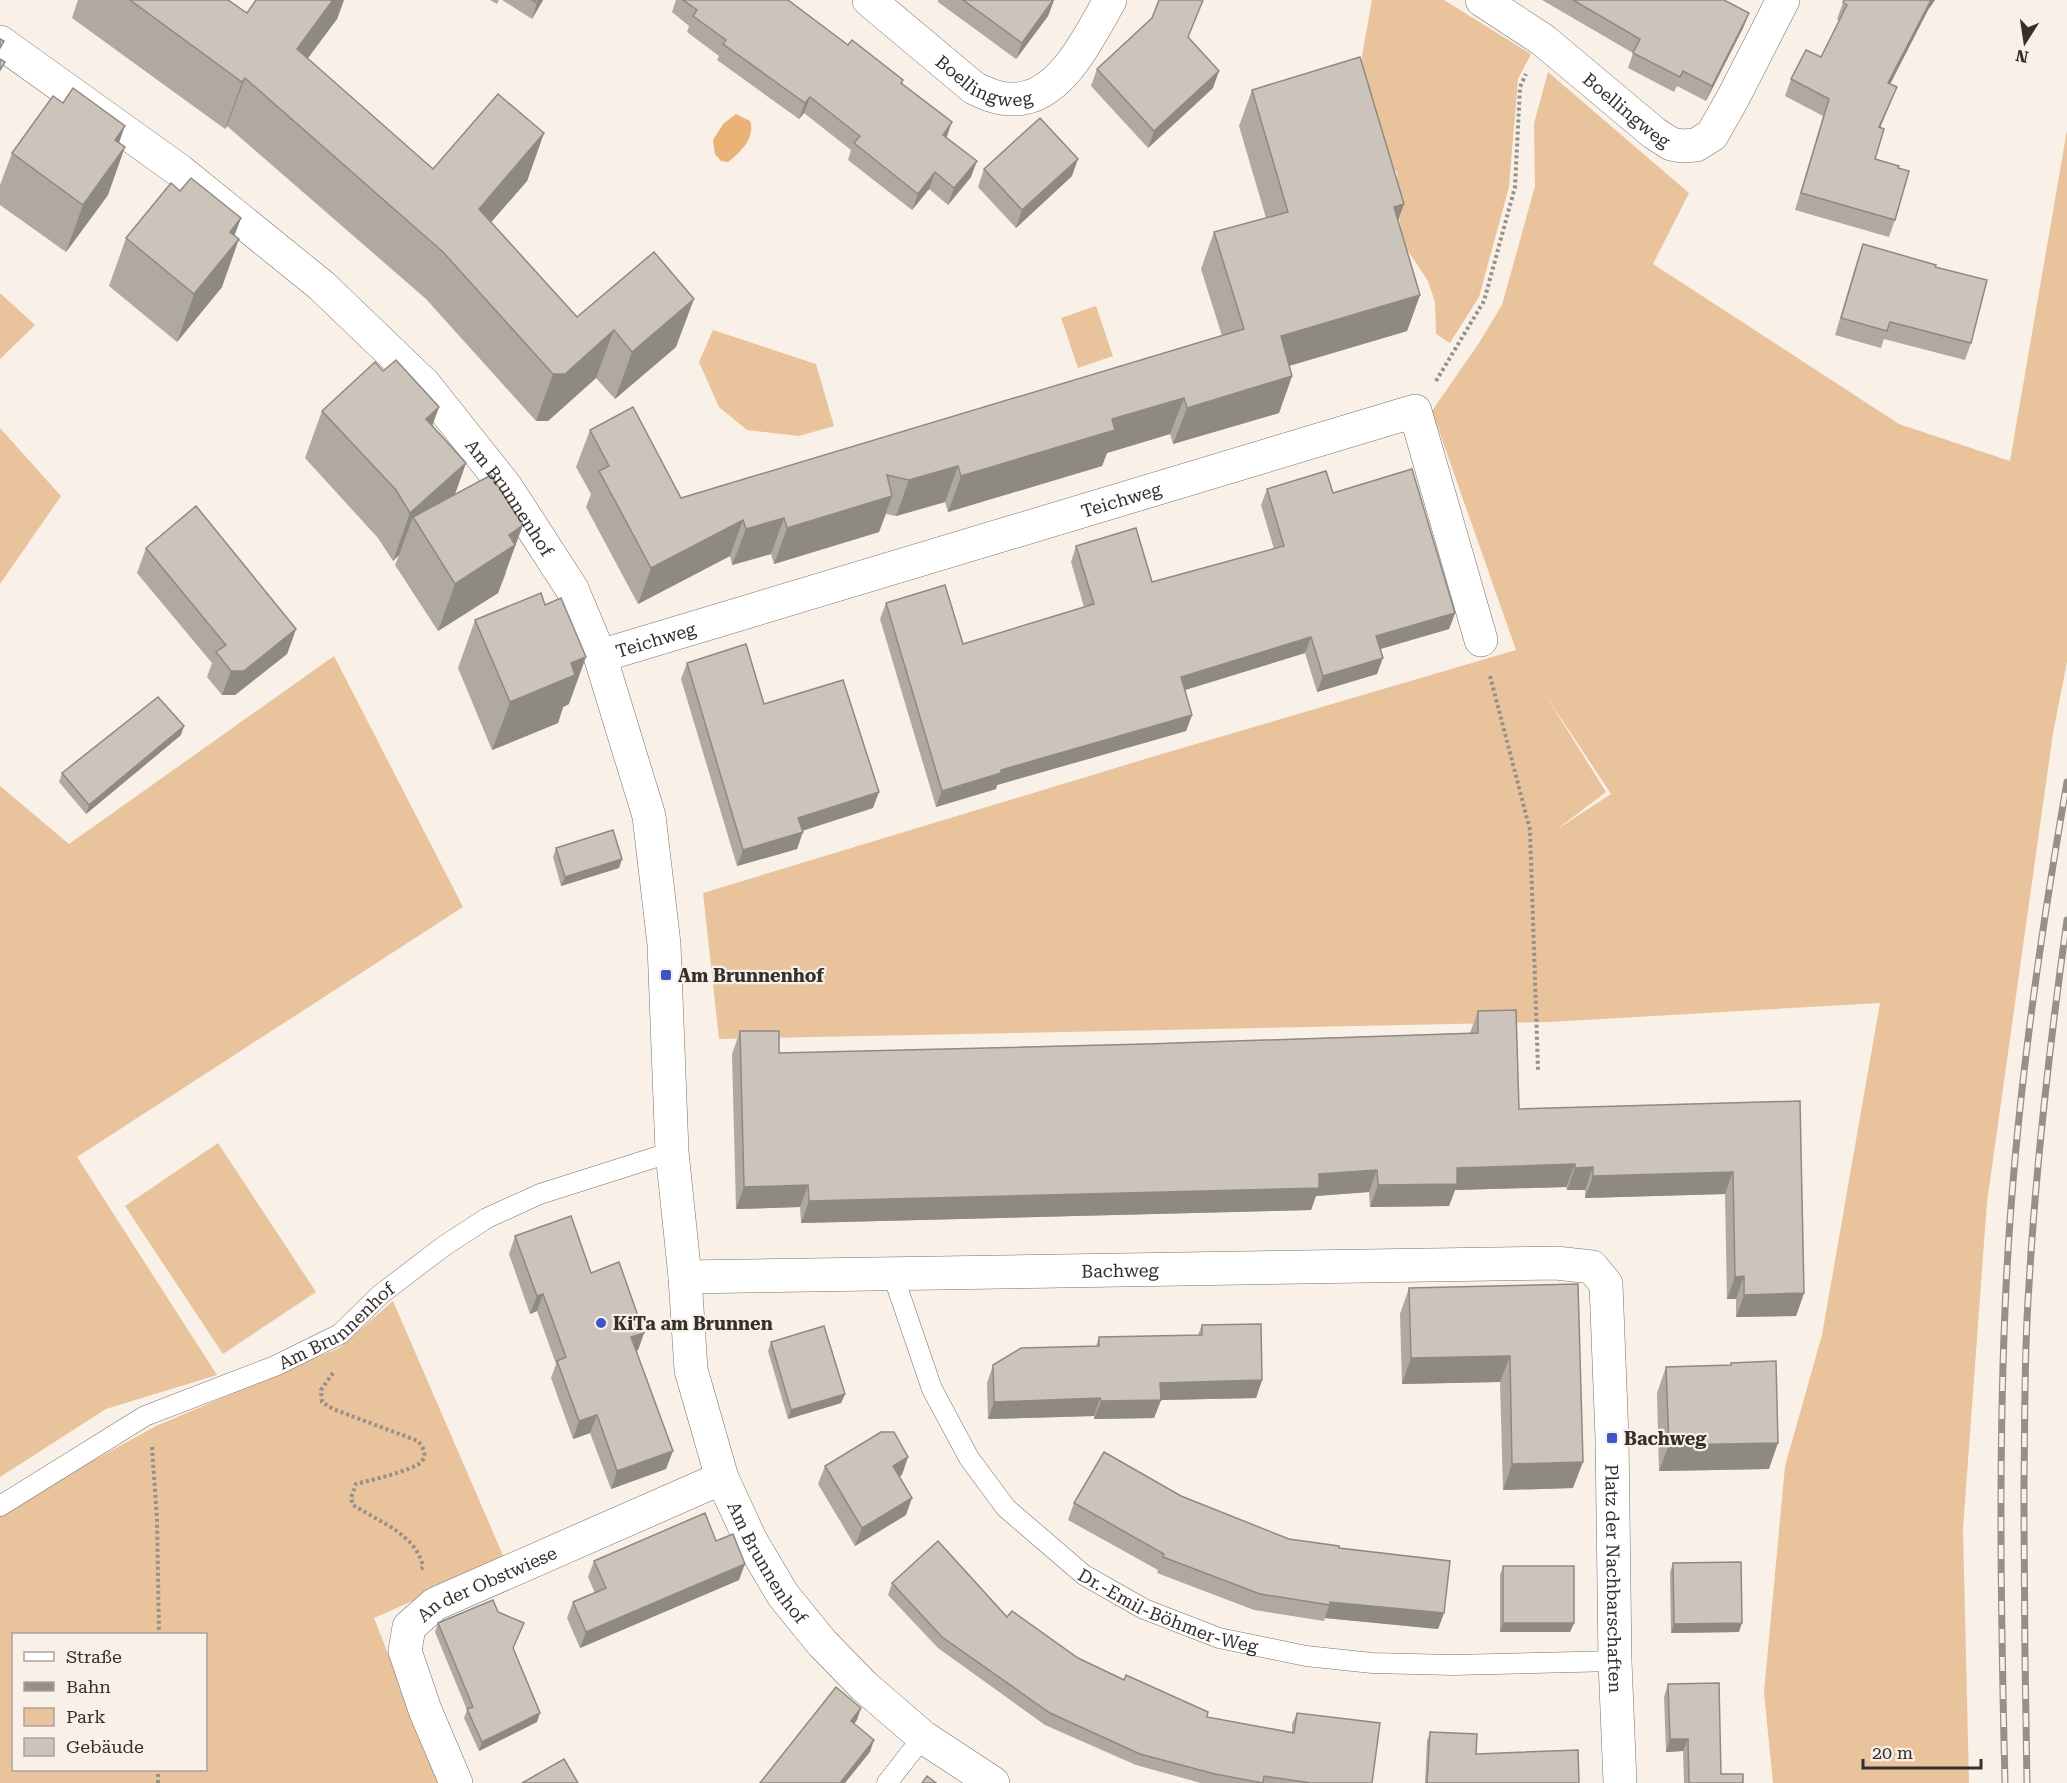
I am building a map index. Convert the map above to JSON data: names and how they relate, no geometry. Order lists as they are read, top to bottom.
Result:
{
  "streets": {
    "street": [
      "Boellingweg",
      "Am Brunnenhof",
      "Teichweg",
      "Bachweg",
      "Platz der Nachbarschaften",
      "An der Obstwiese"
    ],
    "lane": ["Dr.-Emil-Böhmer-Weg"]
  },
  "crossings": [
    ["Am Brunnenhof", "Teichweg"],
    ["Am Brunnenhof", "Bachweg"],
    ["Am Brunnenhof", "An der Obstwiese"],
    ["Bachweg", "Platz der Nachbarschaften"],
    ["Bachweg", "Dr.-Emil-Böhmer-Weg"],
    ["Platz der Nachbarschaften", "Dr.-Emil-Böhmer-Weg"]
  ],
  "places": {
    "transit": ["Am Brunnenhof", "Bachweg"],
    "other": ["KiTa am Brunnen"]
  },
  "legend": [
    "Straße",
    "Bahn",
    "Park",
    "Gebäude"
  ],
  "scale_bar": "20 m",
  "north": "bottom"
}
